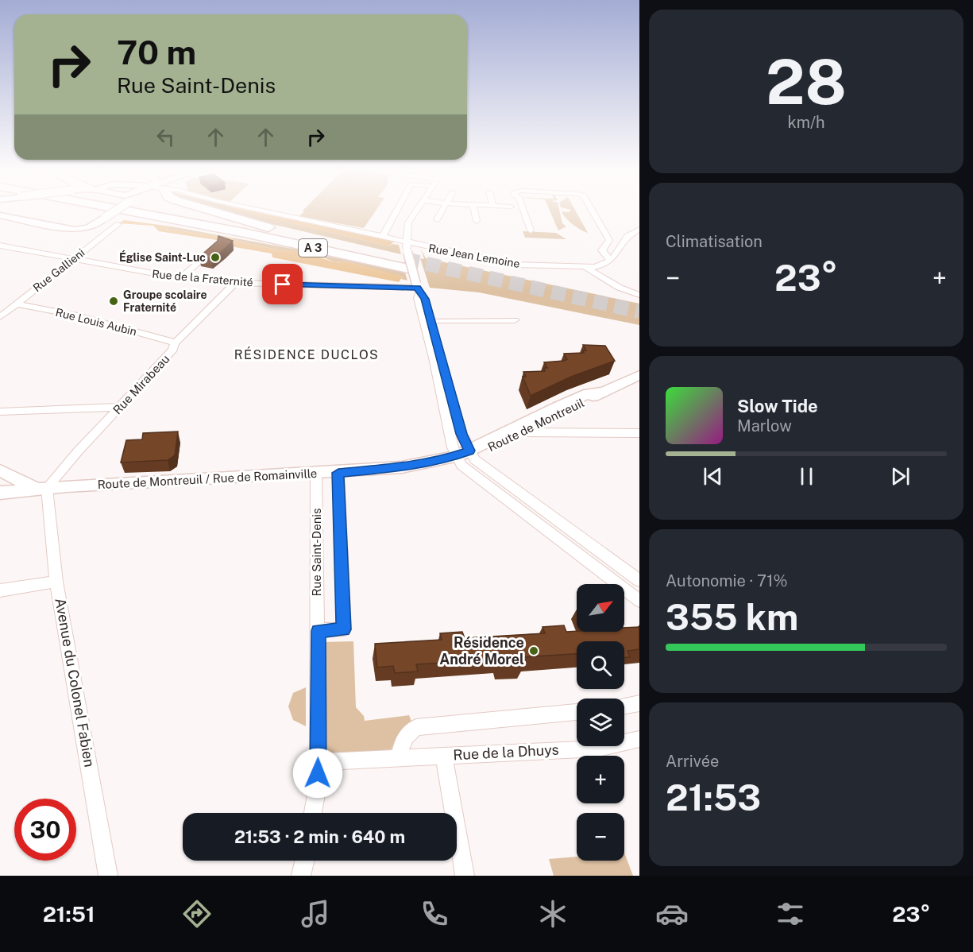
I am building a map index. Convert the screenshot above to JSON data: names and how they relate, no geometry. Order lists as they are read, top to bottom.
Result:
{
  "streets": {
    "highway": ["A 3"],
    "street": [
      "Rue Jean Lemoine",
      "Rue Gallieni",
      "Rue de la Fraternité",
      "Rue Louis Aubin",
      "Rue Mirabeau",
      "Route de Montreuil",
      "Route de Montreuil / Rue de Romainville",
      "Rue Saint-Denis",
      "Avenue du Colonel Fabien",
      "Rue de la Dhuys"
    ]
  },
  "crossings": [
    ["A 3", "Rue Jean Lemoine"],
    ["Rue Gallieni", "Rue de la Fraternité"],
    ["Rue Gallieni", "Rue Louis Aubin"],
    ["Rue de la Fraternité", "Rue Mirabeau"],
    ["Rue Louis Aubin", "Rue Mirabeau"],
    ["Rue Mirabeau", "Route de Montreuil / Rue de Romainville"],
    ["Rue Mirabeau", "Avenue du Colonel Fabien"],
    ["Route de Montreuil", "Route de Montreuil / Rue de Romainville"],
    ["Route de Montreuil / Rue de Romainville", "Rue Saint-Denis"],
    ["Route de Montreuil / Rue de Romainville", "Avenue du Colonel Fabien"],
    ["Rue Saint-Denis", "Rue de la Dhuys"]
  ],
  "districts": ["RÉSIDENCE DUCLOS"],
  "places": ["Église Saint-Luc", "Groupe scolaire Fraternité", "Résidence André Morel"],
  "north": "top right",
  "page": {
    "tile": [
      ["28", "km/h"],
      "Climatisation",
      ["Autonomie · 71%", "355 km"],
      ["Arrivée", "21:53"]
    ],
    "turn": ["70 m", "Rue Saint-Denis"],
    "heat": ["−", "23°", "+"],
    "song": ["Slow Tide", "Marlow"],
    "map_buttons": ["+", "−"],
    "limit": "30",
    "trip": "21:53 · 2 min · 640 m",
    "tabs": ["21:51", "23°"]
  }
}
